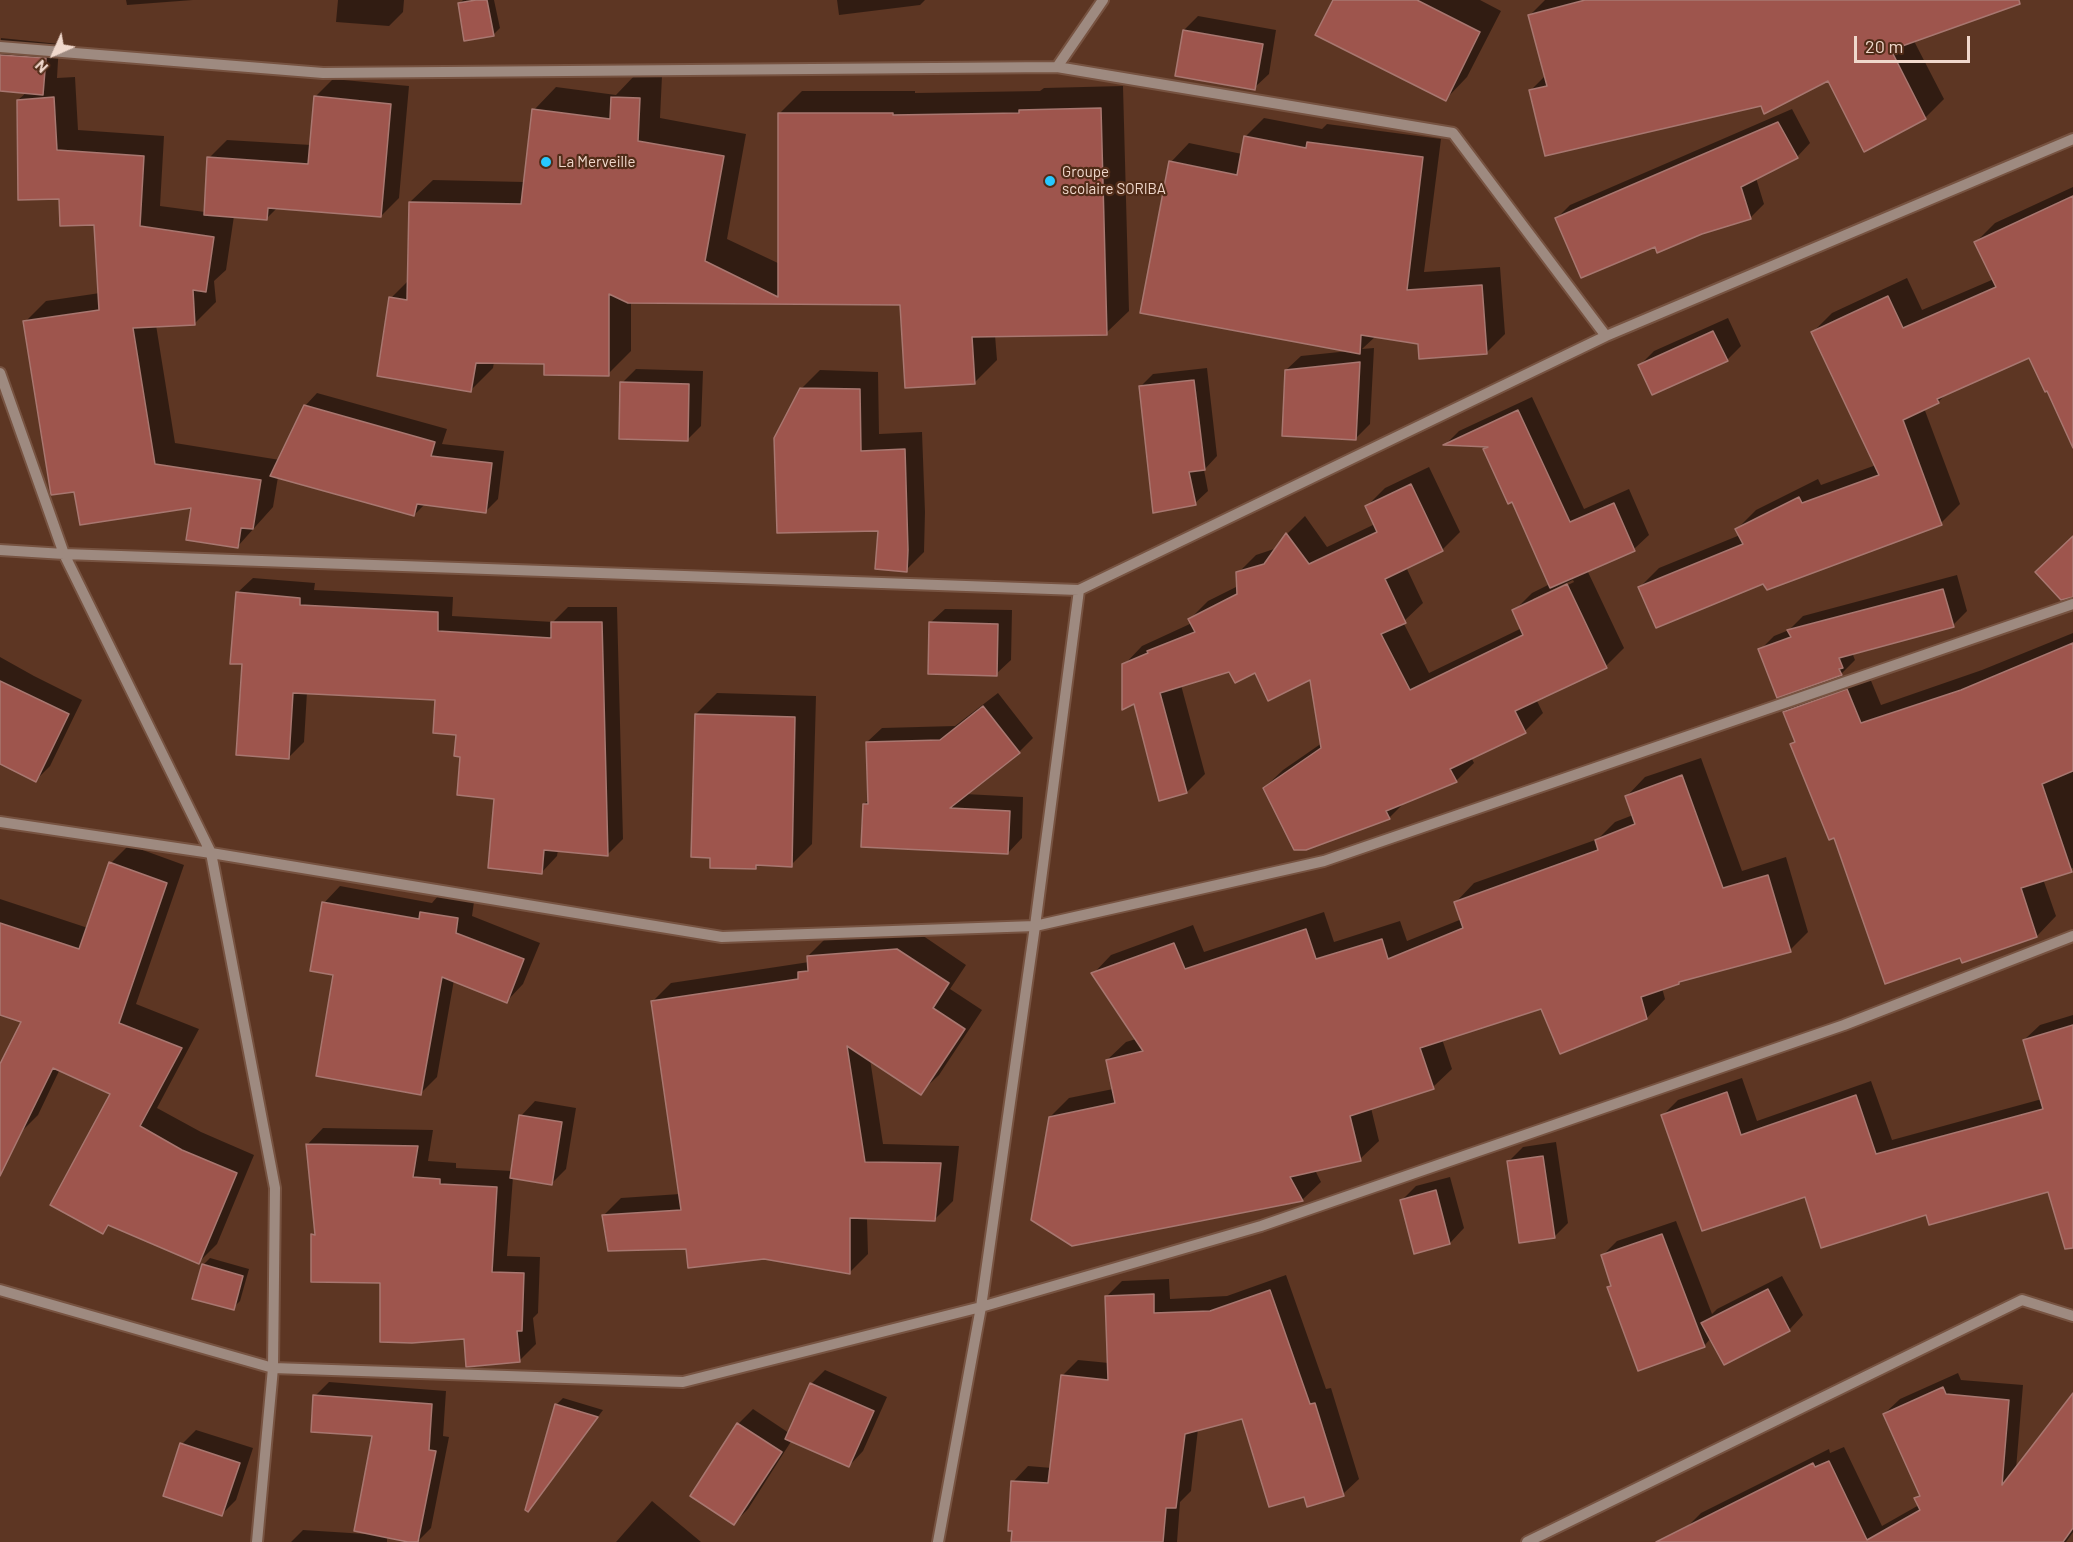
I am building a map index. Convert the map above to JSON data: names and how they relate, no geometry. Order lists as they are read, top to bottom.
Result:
{
  "places": ["La Merveille", "Groupe scolaire SORIBA"],
  "scale_bar": "20 m",
  "north": "bottom left"
}
